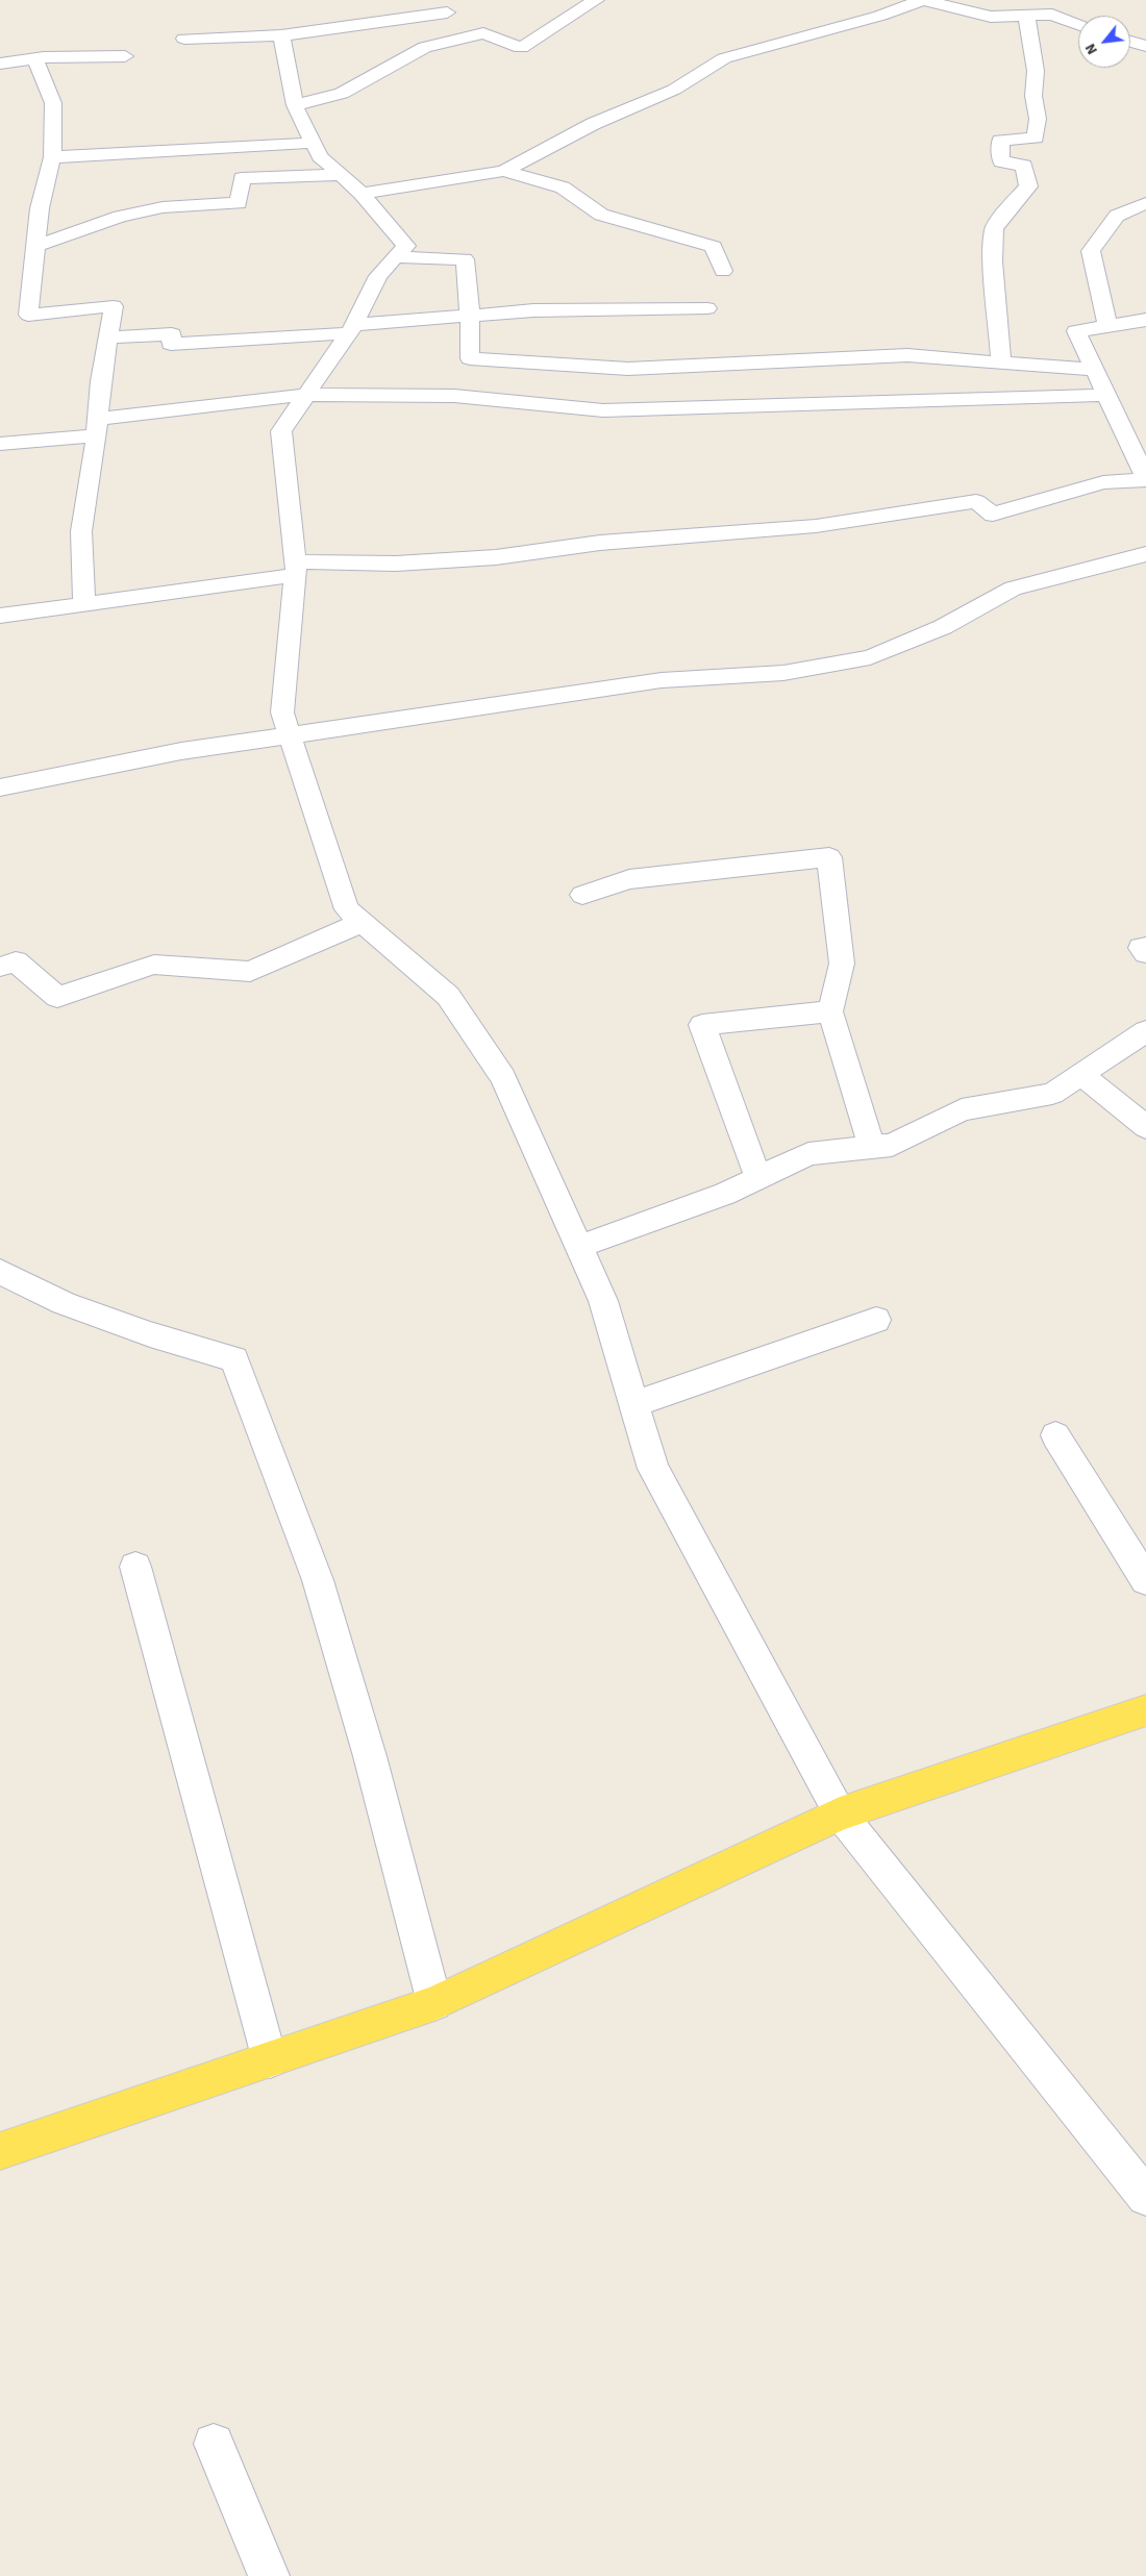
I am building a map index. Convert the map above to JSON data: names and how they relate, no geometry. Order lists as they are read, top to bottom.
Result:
{
  "north": "bottom left"
}
